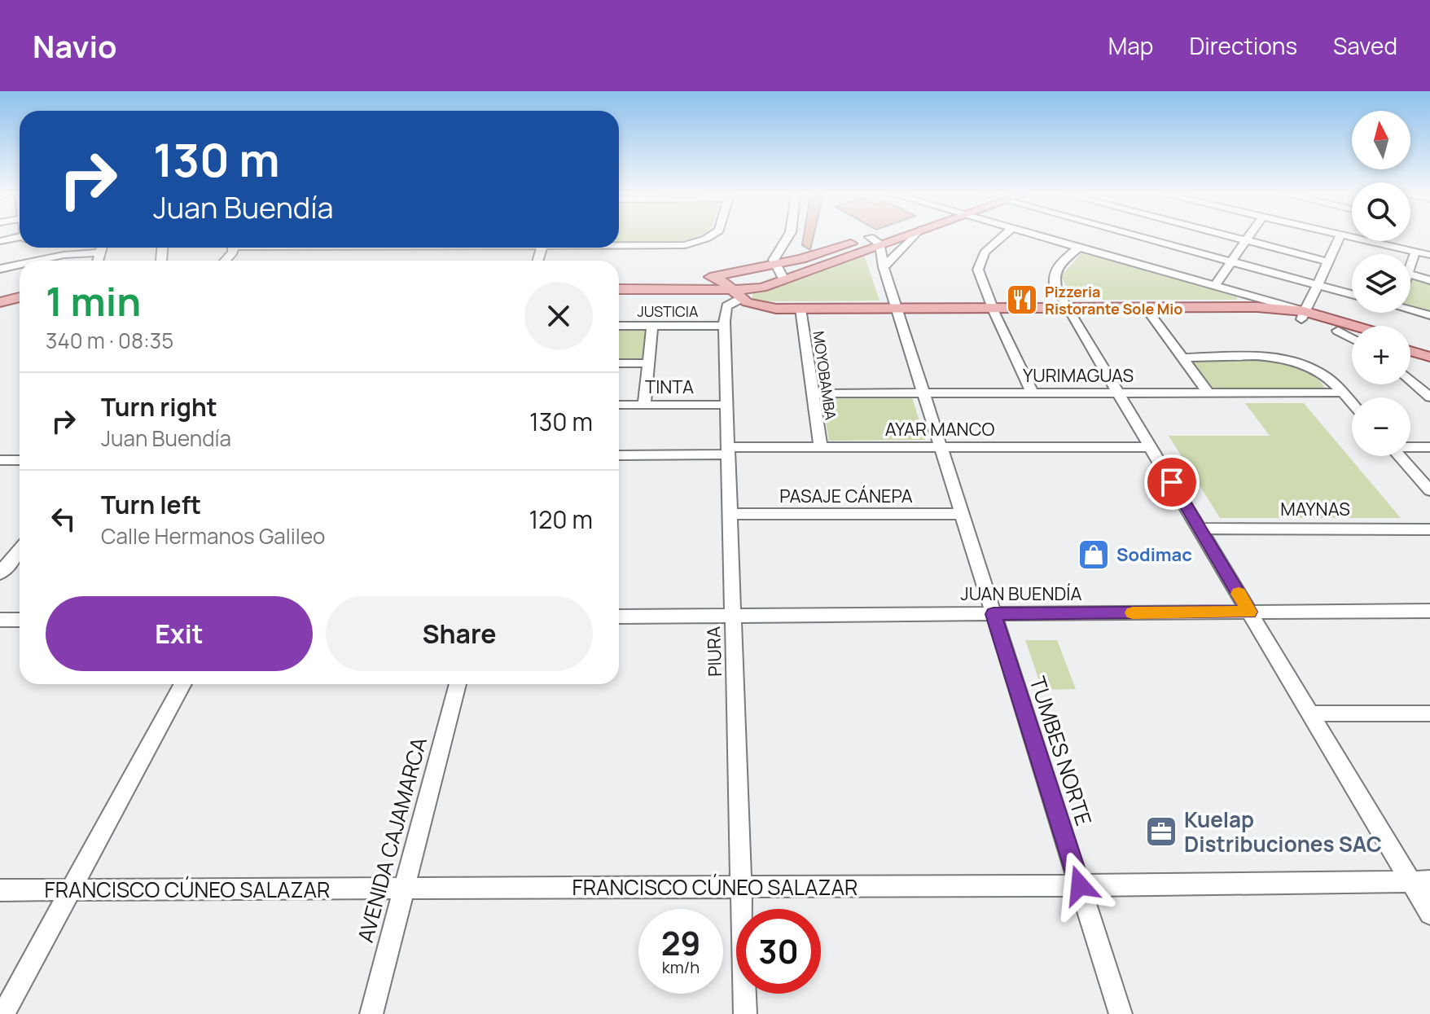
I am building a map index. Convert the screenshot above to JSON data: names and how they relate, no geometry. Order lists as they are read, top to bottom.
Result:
{
  "streets": {
    "street": [
      "JUSTICIA",
      "MOYOBAMBA",
      "YURIMAGUAS",
      "TINTA",
      "AYAR MANCO",
      "PASAJE CÁNEPA",
      "MAYNAS",
      "JUAN BUENDÍA",
      "PIURA",
      "TUMBES NORTE",
      "AVENIDA CAJAMARCA",
      "FRANCISCO CÚNEO SALAZAR"
    ]
  },
  "crossings": [
    ["JUSTICIA", "PIURA"],
    ["MOYOBAMBA", "YURIMAGUAS"],
    ["MOYOBAMBA", "AYAR MANCO"],
    ["YURIMAGUAS", "TUMBES NORTE"],
    ["TINTA", "PIURA"],
    ["AYAR MANCO", "PIURA"],
    ["AYAR MANCO", "TUMBES NORTE"],
    ["PASAJE CÁNEPA", "PIURA"],
    ["PASAJE CÁNEPA", "TUMBES NORTE"],
    ["JUAN BUENDÍA", "PIURA"],
    ["JUAN BUENDÍA", "TUMBES NORTE"],
    ["PIURA", "FRANCISCO CÚNEO SALAZAR"],
    ["TUMBES NORTE", "FRANCISCO CÚNEO SALAZAR"],
    ["AVENIDA CAJAMARCA", "FRANCISCO CÚNEO SALAZAR"]
  ],
  "places": {
    "restaurant": ["Pizzeria Ristorante Sole Mio"],
    "shop": ["Sodimac"],
    "office": ["Kuelap Distribuciones SAC"]
  },
  "north": "top",
  "page": {
    "header": "Navio",
    "nav": ["Map", "Directions", "Saved"],
    "map_buttons": ["+", "−"],
    "turn": ["130 m", "Juan Buendía"],
    "heading": ["1 min", "340 m · 08:35"],
    "list": [
      {
        "name": "Turn right",
        "note": "Juan Buendía",
        "value": "130 m"
      },
      {
        "name": "Turn left",
        "note": "Calle Hermanos Galileo",
        "value": "120 m"
      }
    ],
    "buttons": ["Exit", "Share"],
    "speed": "29 km/h",
    "limit": "30"
  }
}
